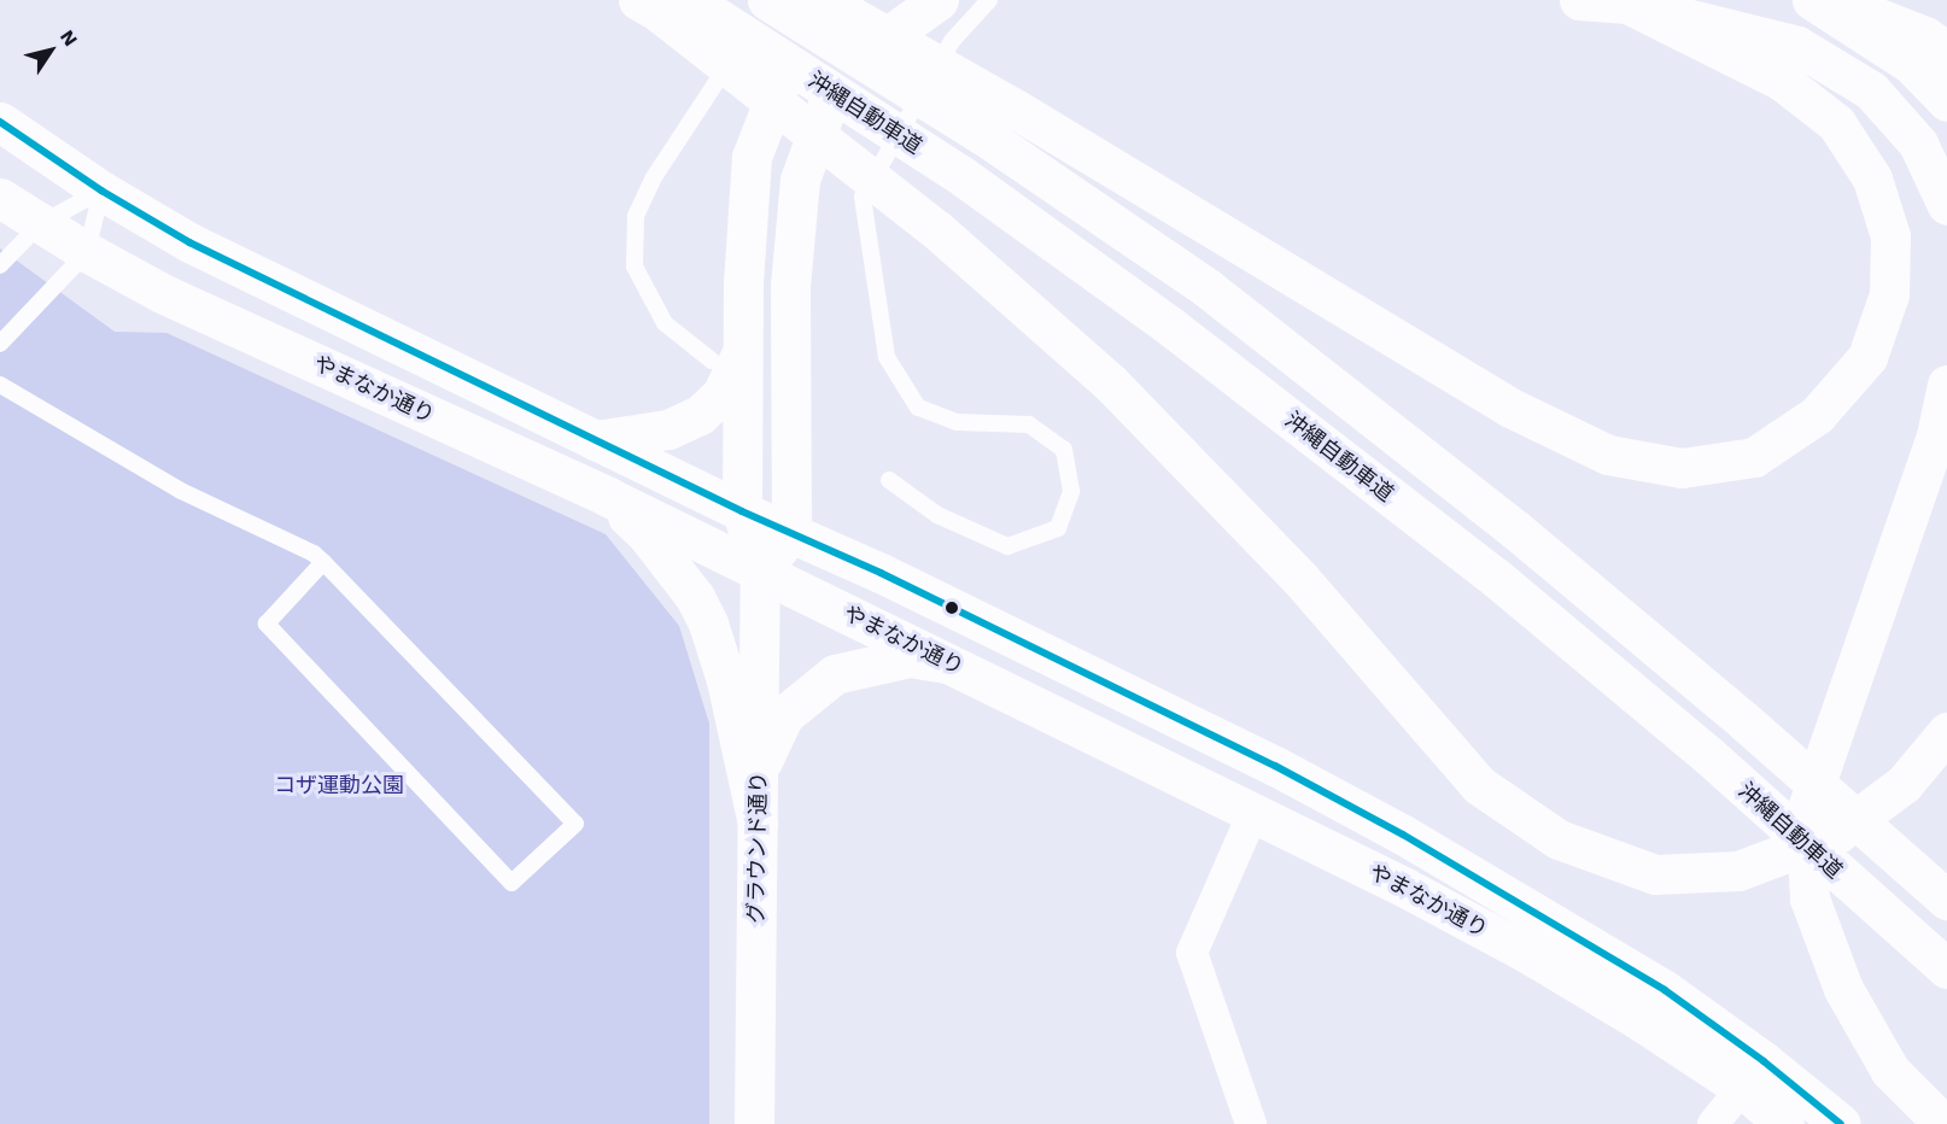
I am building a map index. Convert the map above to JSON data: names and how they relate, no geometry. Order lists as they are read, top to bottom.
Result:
{
  "streets": {
    "main road": ["沖縄自動車道", "やまなか通り", "グラウンド通り"]
  },
  "crossings": [
    ["やまなか通り", "グラウンド通り"]
  ],
  "parks": ["コザ運動公園"],
  "north": "top right"
}
